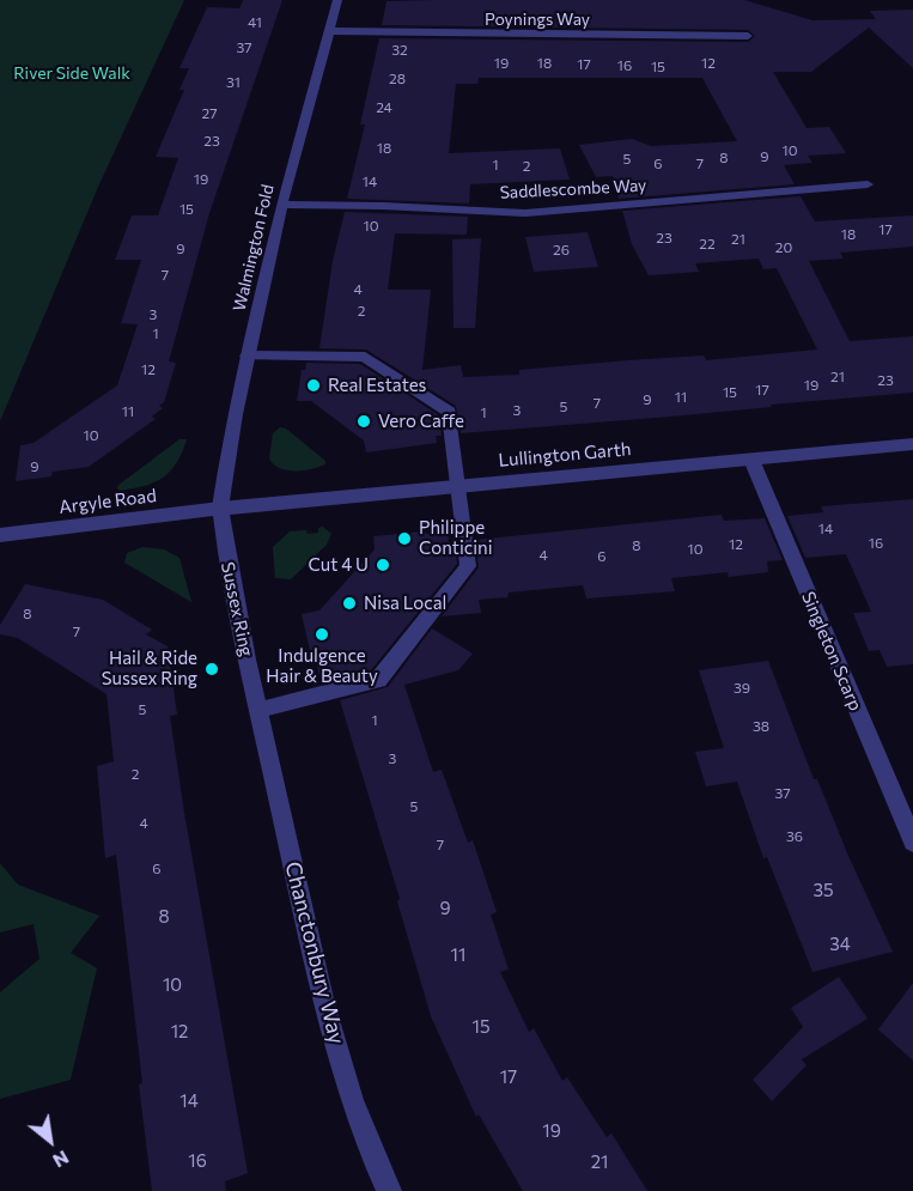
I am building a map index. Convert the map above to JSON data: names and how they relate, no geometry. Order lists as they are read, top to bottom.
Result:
{
  "streets": {
    "street": [
      "Poynings Way",
      "Saddlescombe Way",
      "Walmington Fold",
      "Lullington Garth",
      "Argyle Road",
      "Sussex Ring",
      "Singleton Scarp",
      "Chanctonbury Way"
    ]
  },
  "crossings": [
    ["Poynings Way", "Walmington Fold"],
    ["Saddlescombe Way", "Walmington Fold"],
    ["Walmington Fold", "Lullington Garth"],
    ["Walmington Fold", "Argyle Road"],
    ["Walmington Fold", "Sussex Ring"],
    ["Lullington Garth", "Argyle Road"],
    ["Lullington Garth", "Sussex Ring"],
    ["Lullington Garth", "Singleton Scarp"],
    ["Argyle Road", "Sussex Ring"],
    ["Sussex Ring", "Chanctonbury Way"]
  ],
  "parks": ["River Side Walk"],
  "places": [
    "Real Estates",
    "Vero Caffe",
    "Philippe Conticini",
    "Cut 4 U",
    "Nisa Local",
    "Indulgence Hair & Beauty",
    "Hail & Ride Sussex Ring"
  ],
  "house_numbers": [
    "41",
    "37",
    "32",
    "19",
    "18",
    "12",
    "17",
    "16",
    "15",
    "28",
    "31",
    "24",
    "27",
    "23",
    "18",
    "10",
    "9",
    "8",
    "5",
    "6",
    "7",
    "1",
    "2",
    "19",
    "14",
    "15",
    "10",
    "17",
    "18",
    "23",
    "21",
    "22",
    "20",
    "9",
    "26",
    "7",
    "4",
    "2",
    "3",
    "1",
    "12",
    "21",
    "23",
    "19",
    "17",
    "15",
    "11",
    "9",
    "7",
    "5",
    "3",
    "11",
    "1",
    "10",
    "9",
    "14",
    "16",
    "12",
    "8",
    "10",
    "4",
    "6",
    "8",
    "7",
    "39",
    "5",
    "1",
    "38",
    "3",
    "2",
    "37",
    "5",
    "4",
    "36",
    "7",
    "6",
    "35",
    "9",
    "8",
    "34",
    "11",
    "10",
    "15",
    "12",
    "17",
    "14",
    "19",
    "16",
    "21"
  ],
  "north": "bottom right"
}
